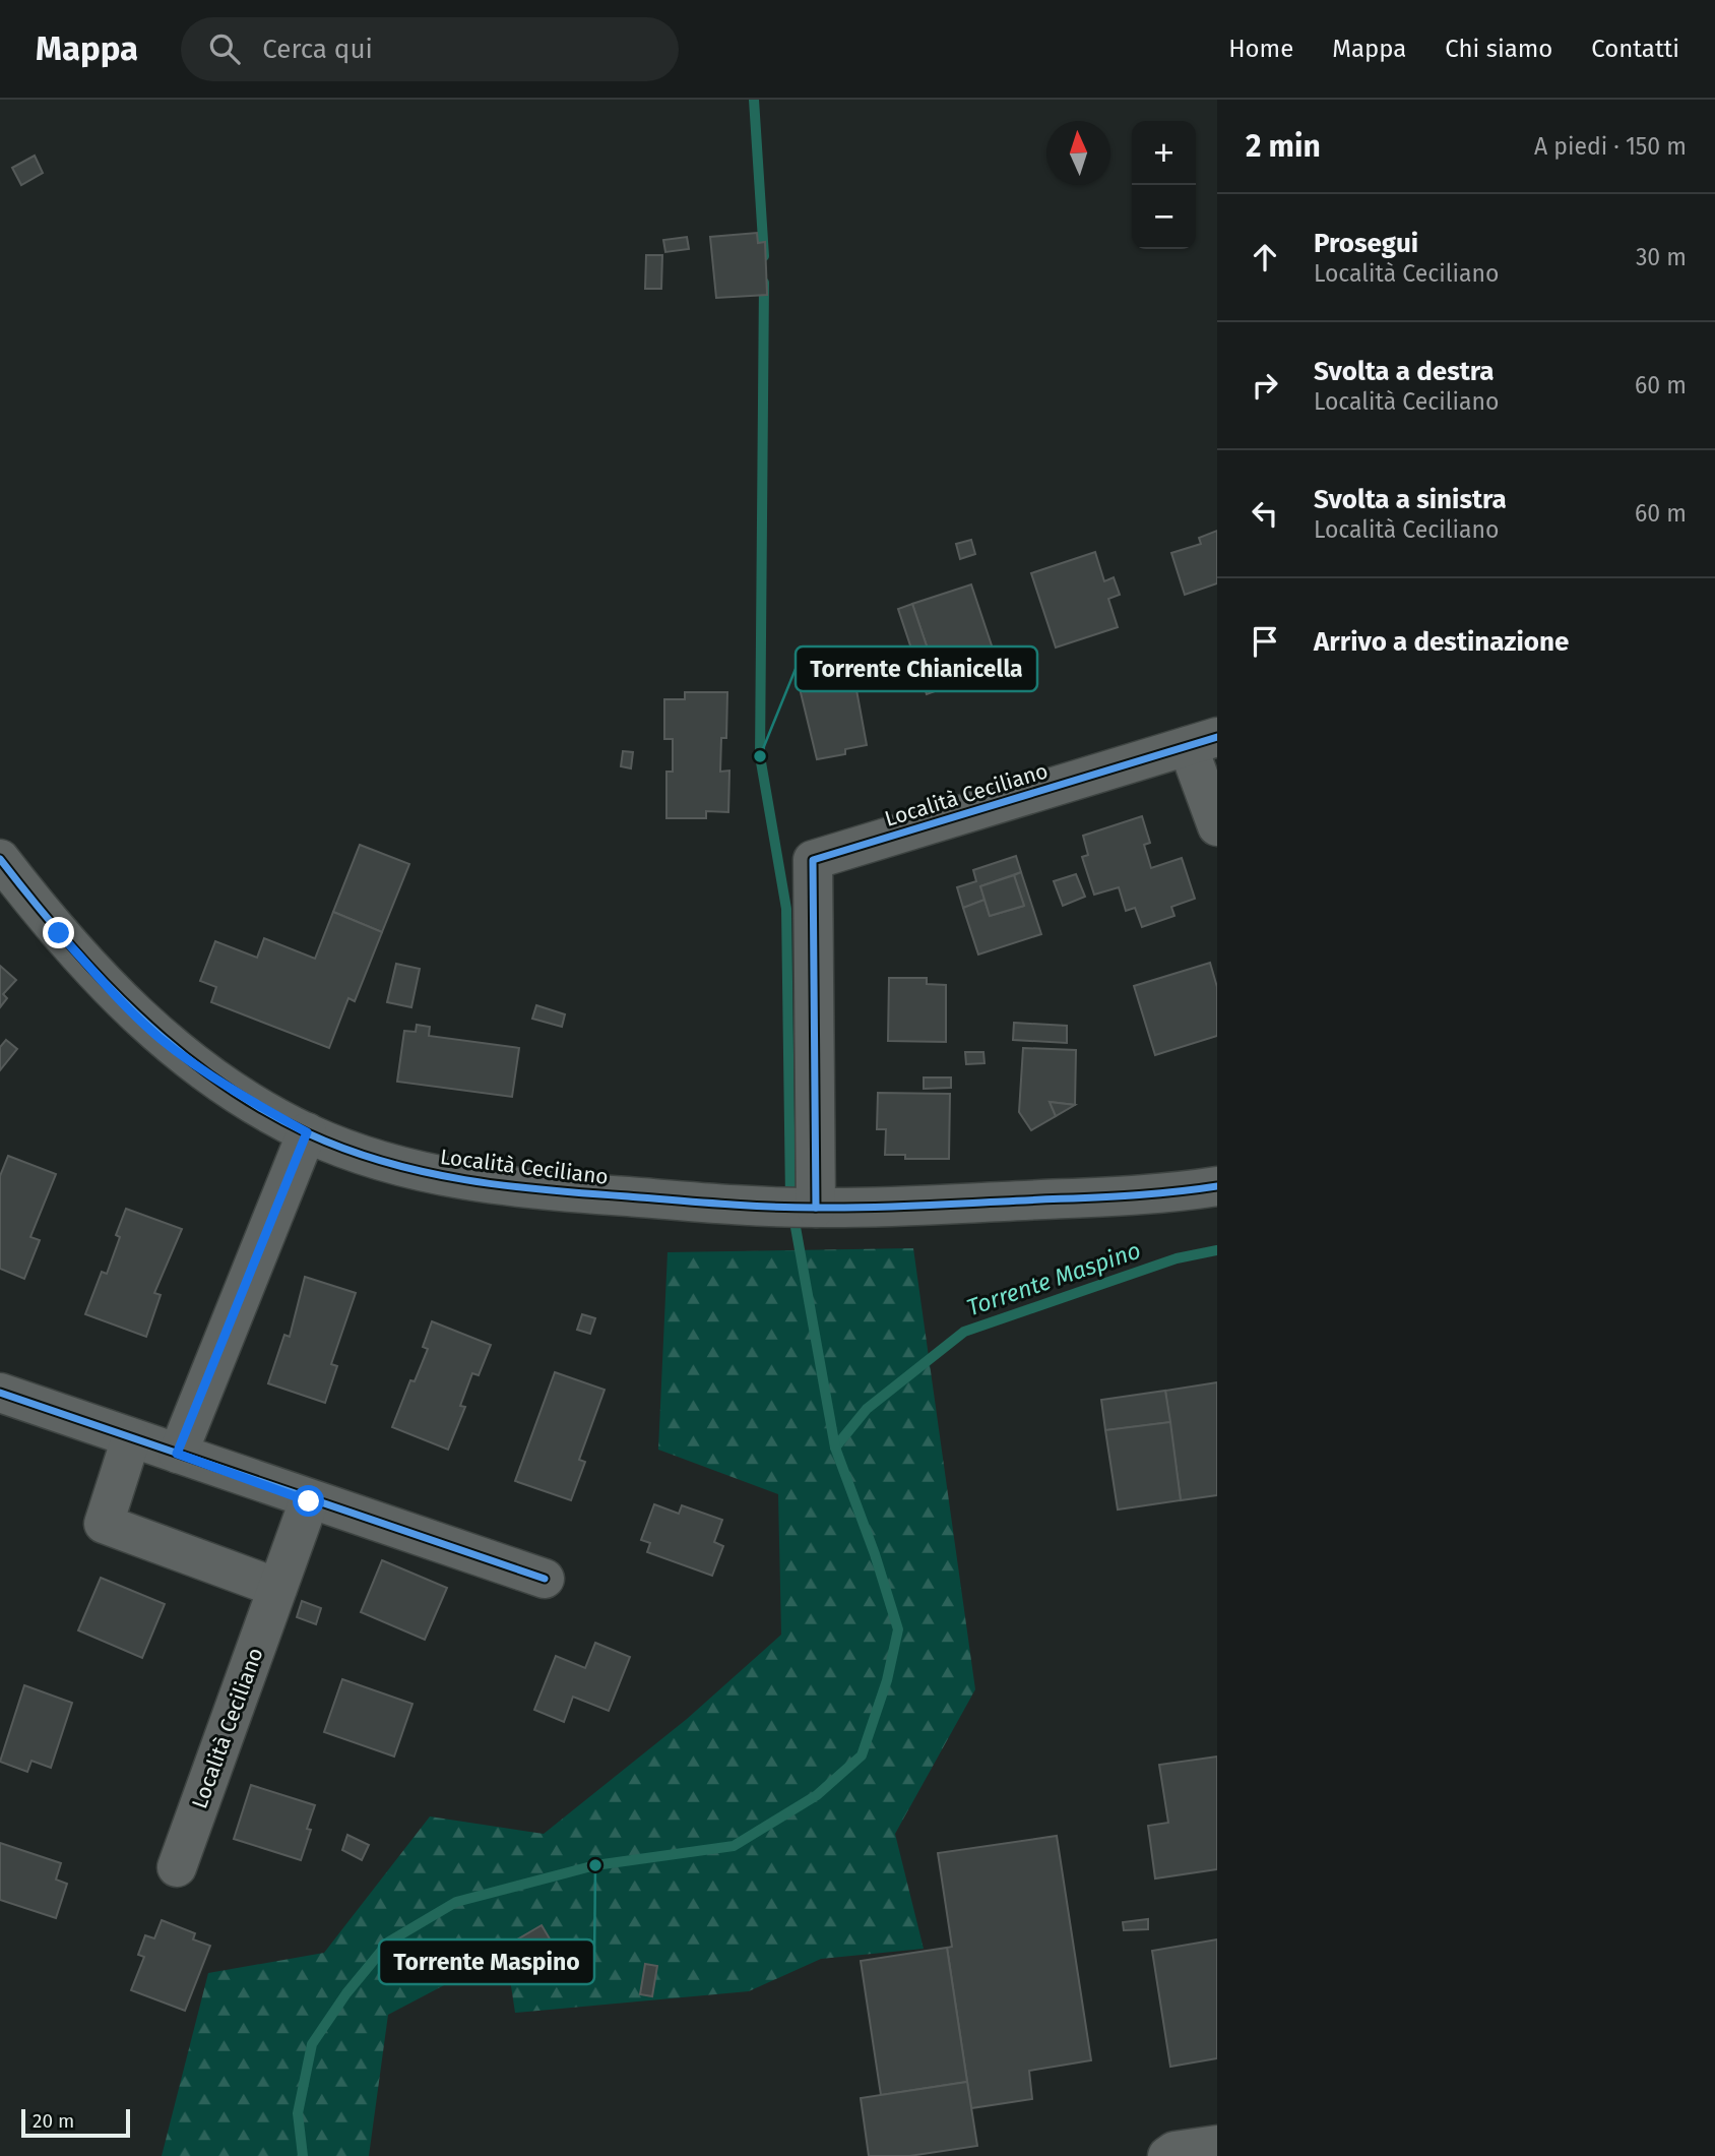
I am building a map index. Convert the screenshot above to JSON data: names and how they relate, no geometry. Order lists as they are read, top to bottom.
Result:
{
  "streets": {
    "street": ["Località Ceciliano"]
  },
  "water": ["Torrente Maspino"],
  "places": ["Torrente Chianicella", "Torrente Maspino"],
  "scale_bar": "20 m",
  "north": "top",
  "page": {
    "header": "Mappa",
    "search": "Cerca qui",
    "nav": [
      "Home",
      "Mappa",
      "Chi siamo",
      "Contatti"
    ],
    "heading": ["2 min", "A piedi · 150 m"],
    "map_buttons": ["+", "−"],
    "list": [
      ["Prosegui", "Località Ceciliano", "30 m"],
      ["Svolta a destra", "Località Ceciliano", "60 m"],
      ["Svolta a sinistra", "Località Ceciliano", "60 m"],
      "Arrivo a destinazione"
    ],
    "scale": "20 m"
  }
}
